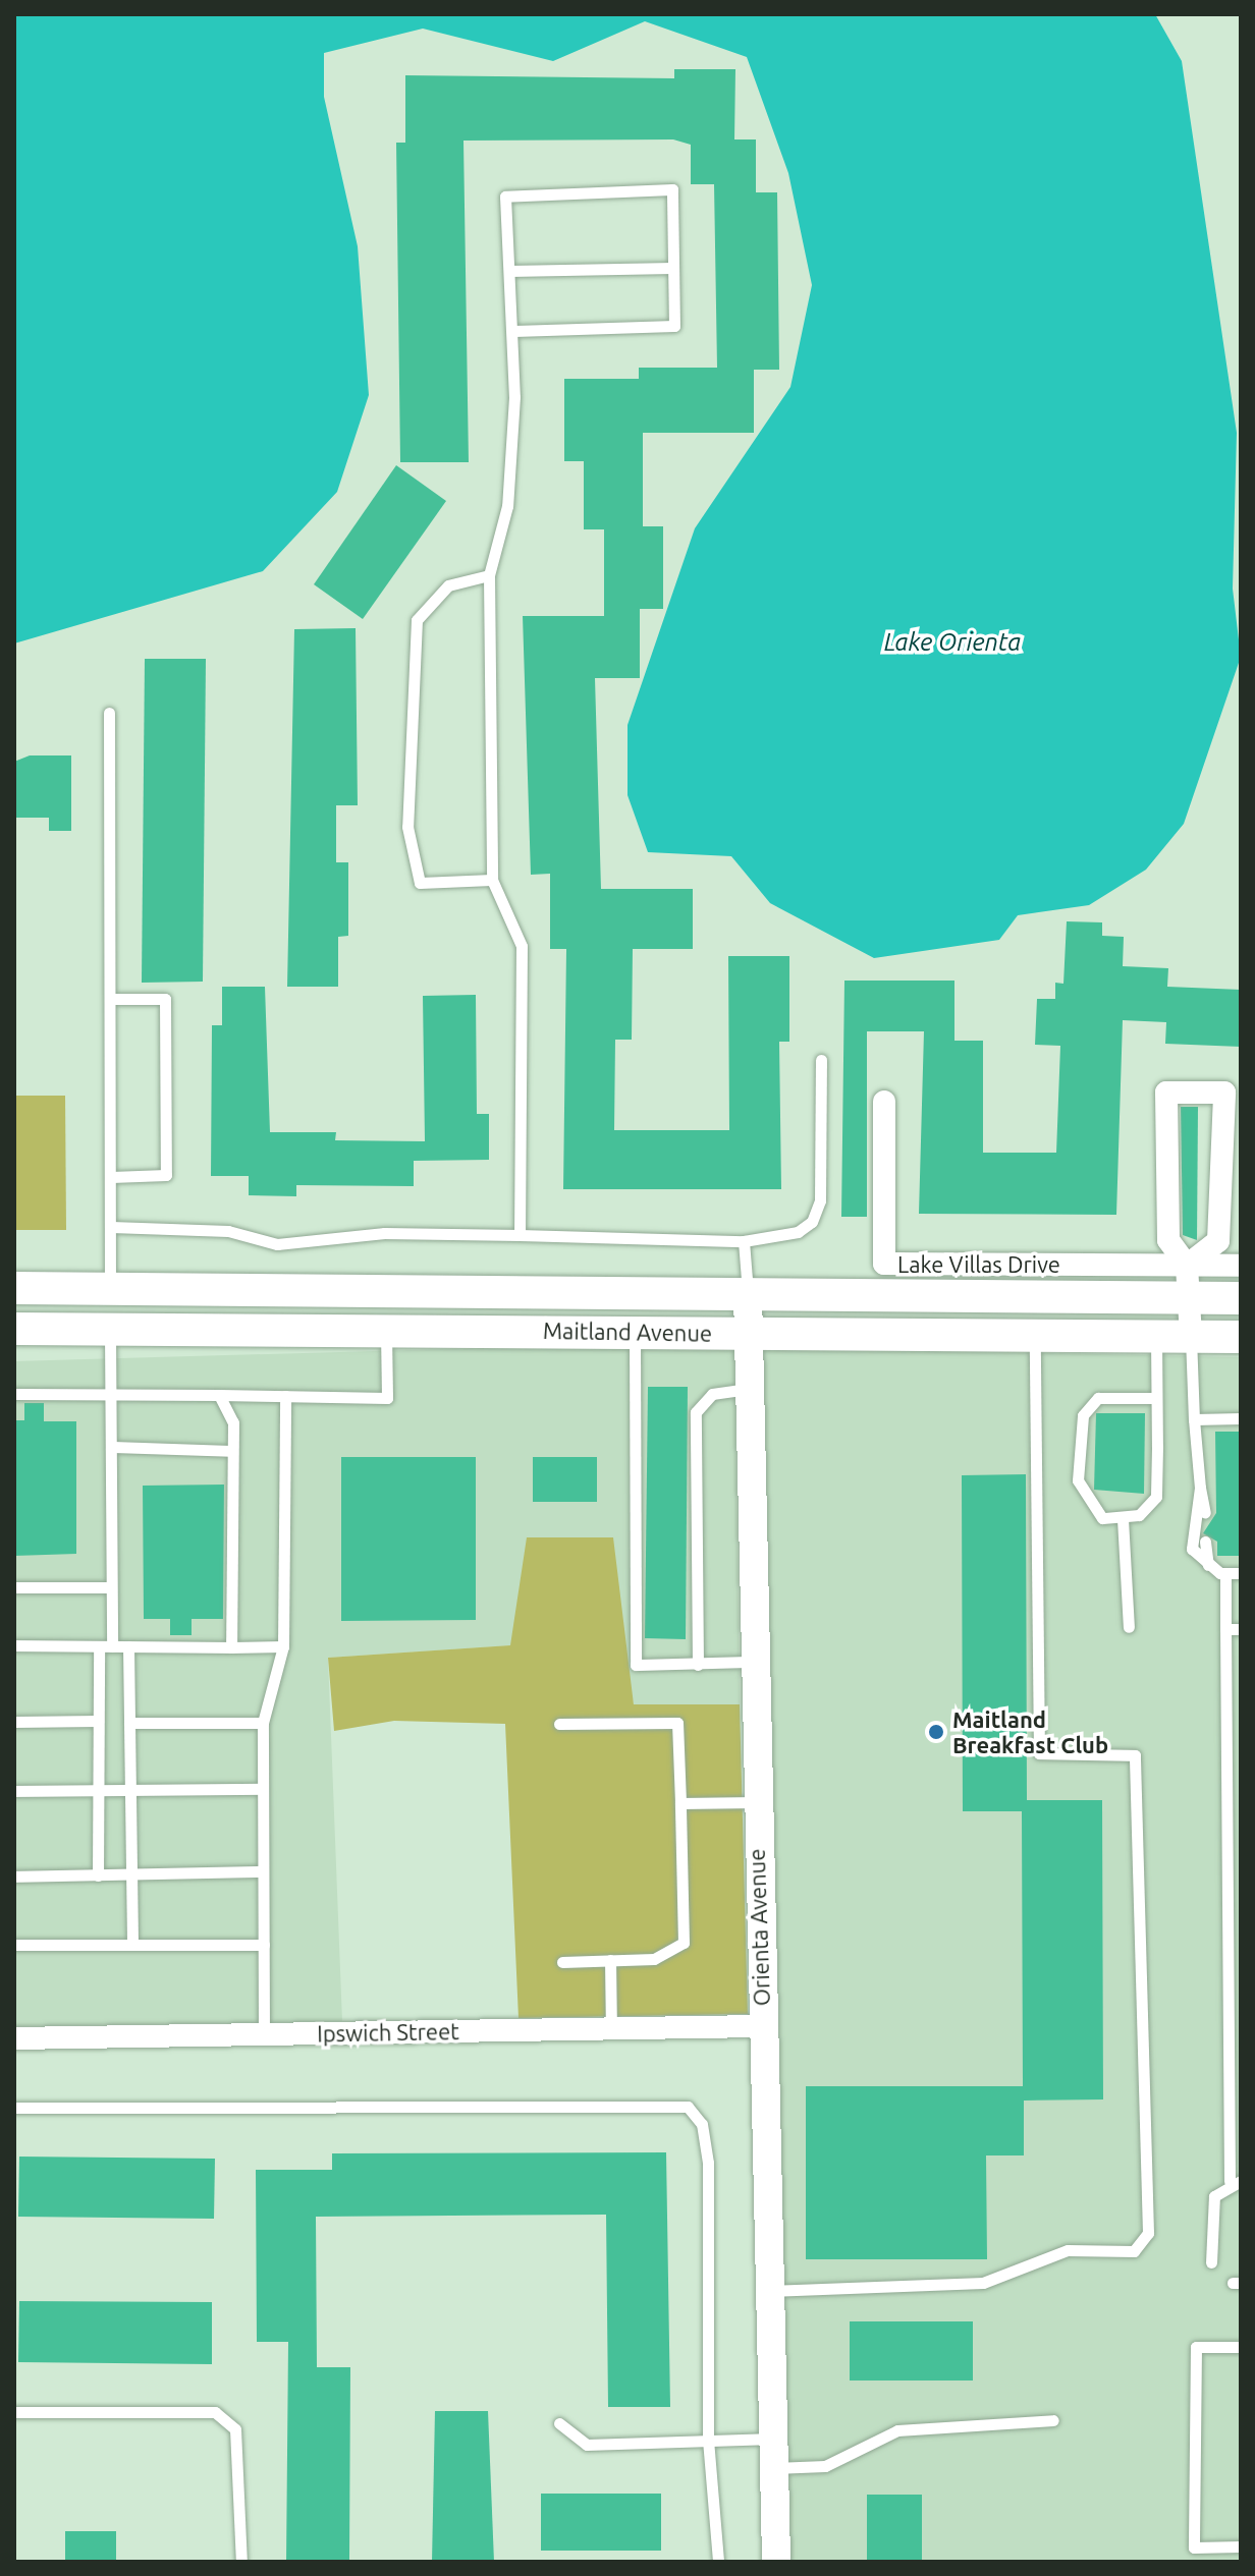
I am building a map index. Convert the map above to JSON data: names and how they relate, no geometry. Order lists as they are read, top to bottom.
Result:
{
  "streets": {
    "main road": ["Maitland Avenue"],
    "street": ["Lake Villas Drive", "Orienta Avenue", "Ipswich Street"]
  },
  "crossings": [
    ["Maitland Avenue", "Orienta Avenue"],
    ["Orienta Avenue", "Ipswich Street"]
  ],
  "water": ["Lake Orienta"],
  "places": ["Maitland Breakfast Club"]
}
